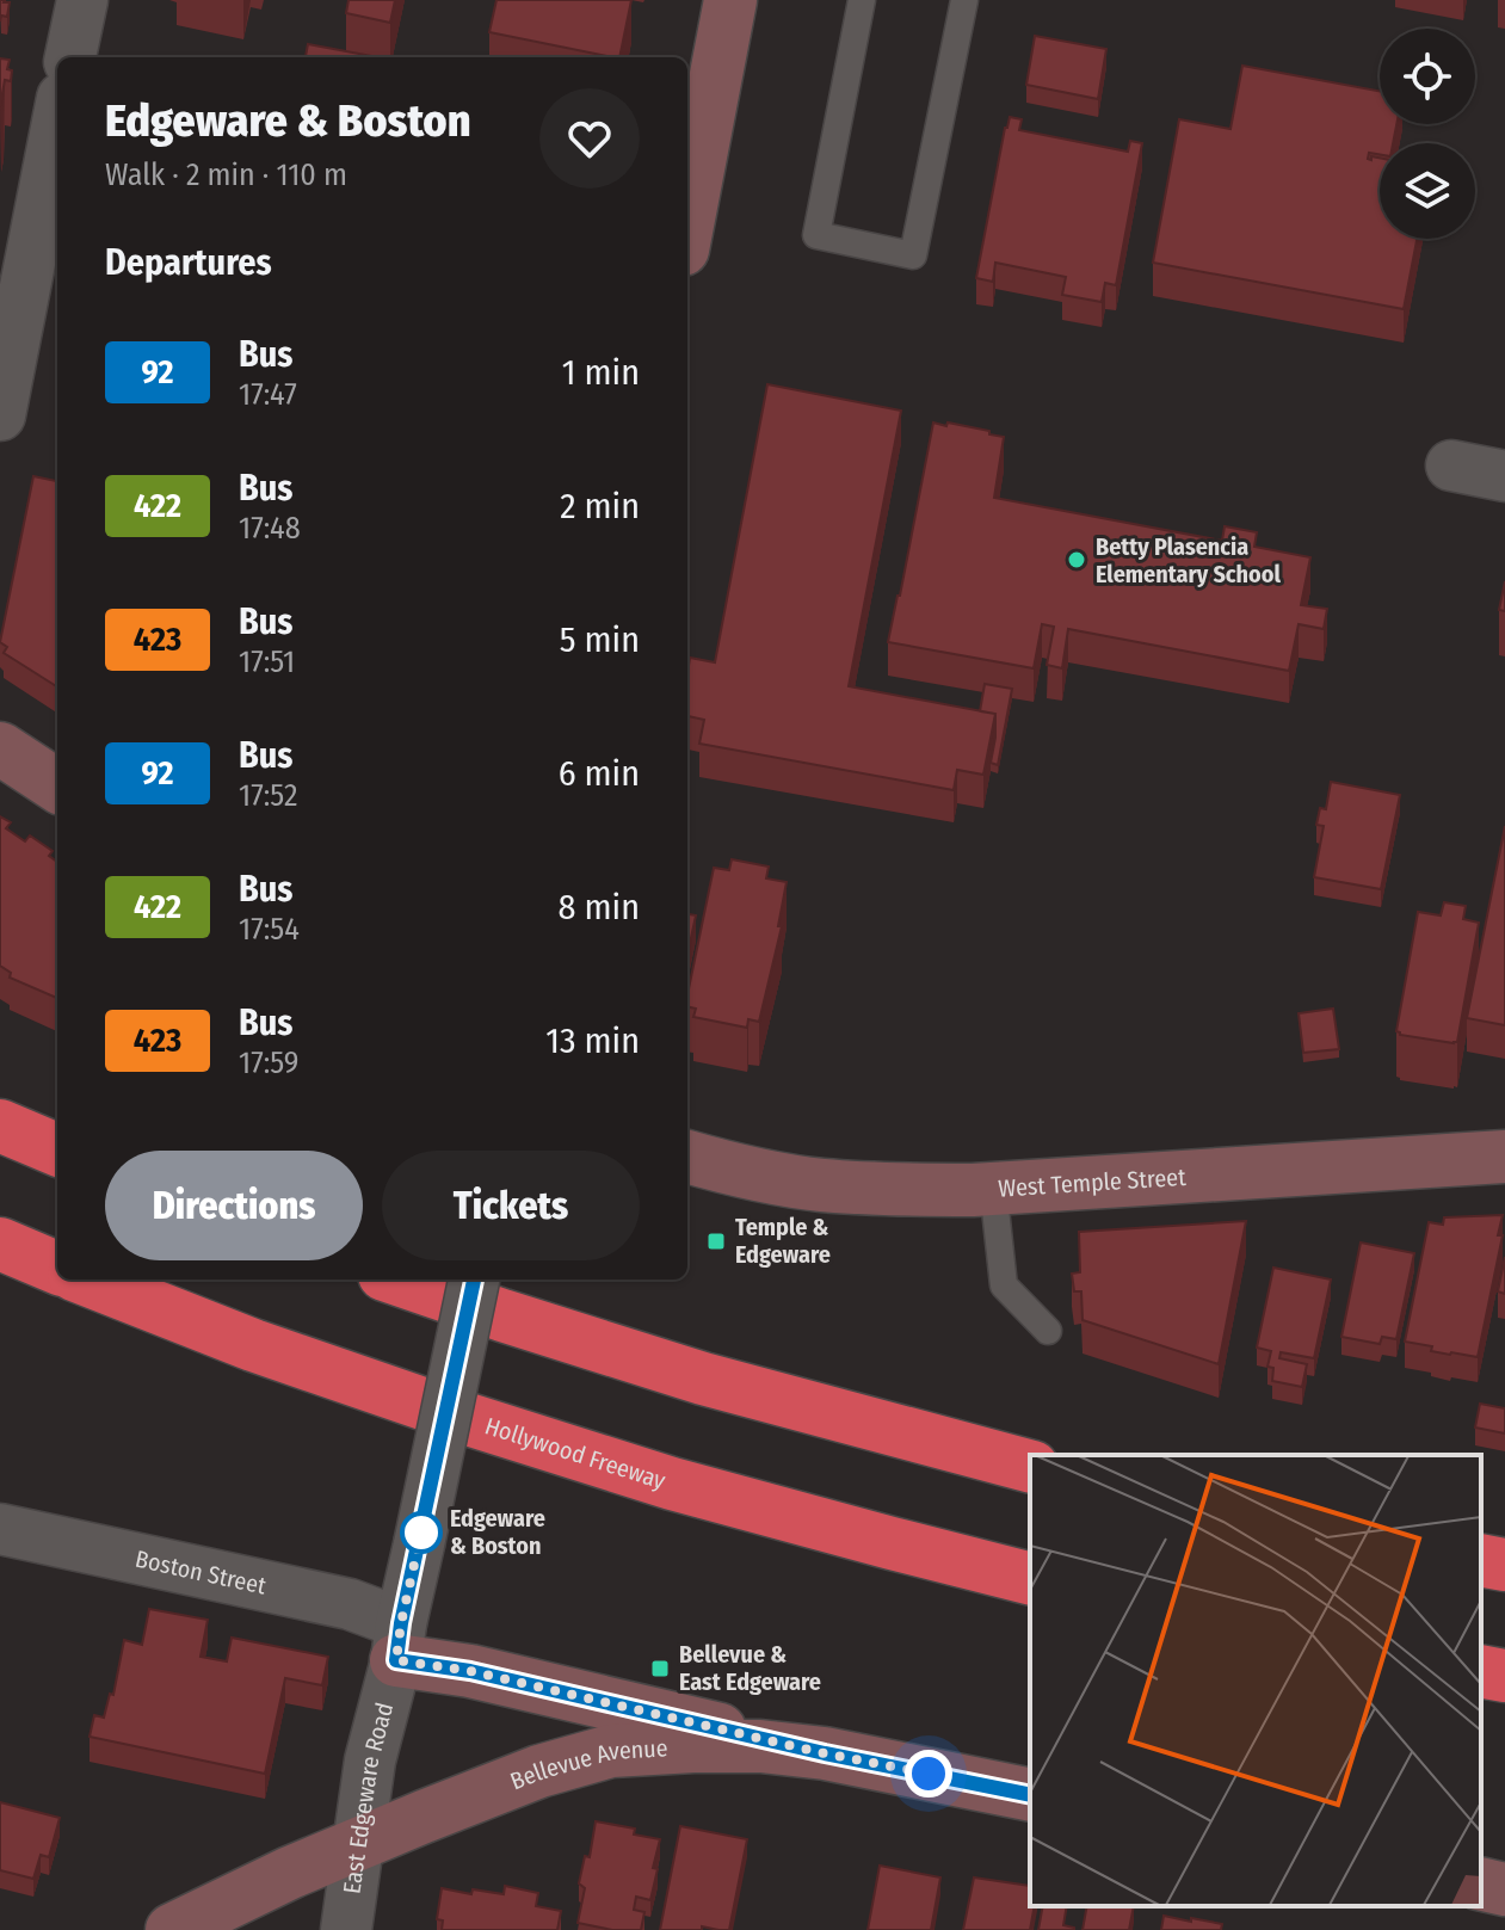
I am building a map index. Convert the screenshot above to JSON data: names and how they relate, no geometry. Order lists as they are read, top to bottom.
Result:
{
  "streets": {
    "highway": ["Hollywood Freeway"],
    "street": [
      "West Temple Street",
      "Boston Street",
      "Bellevue Avenue",
      "East Edgeware Road"
    ]
  },
  "crossings": [
    ["Boston Street", "East Edgeware Road"],
    ["Bellevue Avenue", "East Edgeware Road"]
  ],
  "places": {
    "other": ["Betty Plasencia Elementary School", "Edgeware & Boston"],
    "transit": ["Temple & Edgeware", "Bellevue & East Edgeware"]
  },
  "lines": ["bus line 92"],
  "page": {
    "heading": [
      ["Edgeware & Boston", "Walk · 2 min · 110 m"],
      "Departures"
    ],
    "list": [
      {
        "mark": "92",
        "name": "Bus",
        "note": "17:47",
        "value": "1 min"
      },
      {
        "mark": "422",
        "name": "Bus",
        "note": "17:48",
        "value": "2 min"
      },
      {
        "mark": "423",
        "name": "Bus",
        "note": "17:51",
        "value": "5 min"
      },
      {
        "mark": "92",
        "name": "Bus",
        "note": "17:52",
        "value": "6 min"
      },
      {
        "mark": "422",
        "name": "Bus",
        "note": "17:54",
        "value": "8 min"
      },
      {
        "mark": "423",
        "name": "Bus",
        "note": "17:59",
        "value": "13 min"
      }
    ],
    "buttons": ["Directions", "Tickets"]
  }
}
